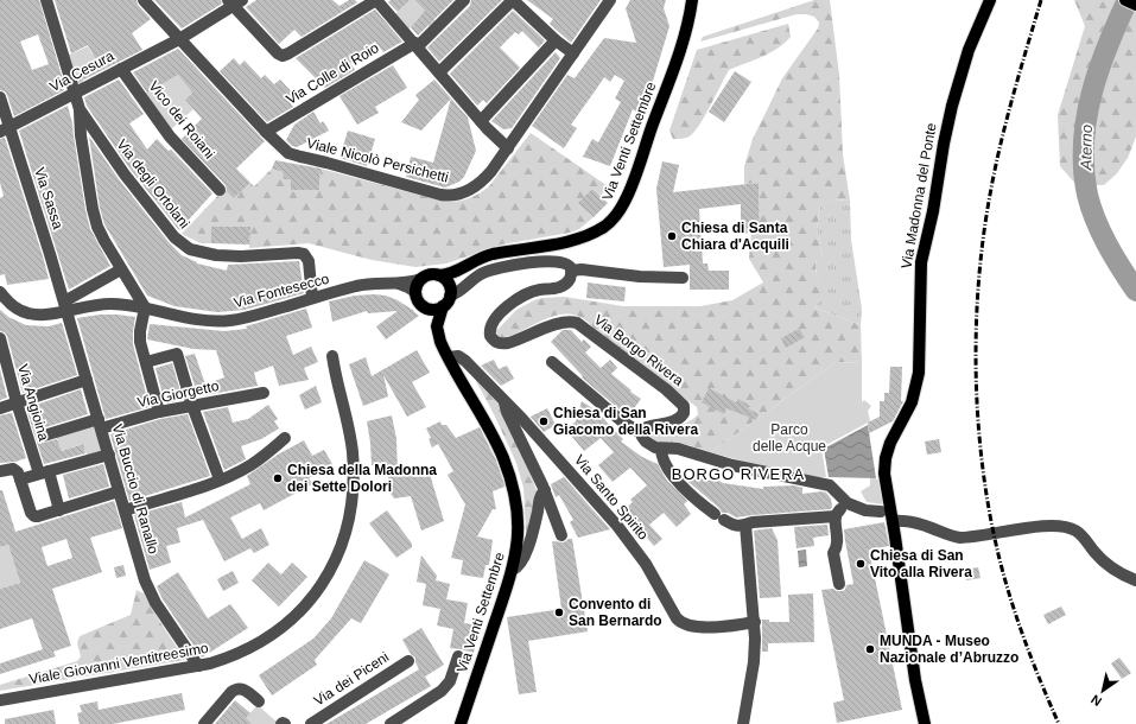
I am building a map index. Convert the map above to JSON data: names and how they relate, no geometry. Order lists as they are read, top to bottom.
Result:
{
  "streets": {
    "main road": ["Via Venti Settembre", "Via Madonna del Ponte"],
    "street": [
      "Via Cesura",
      "Via Colle di Roio",
      "Vico dei Roiani",
      "Viale Nicolò Persichetti",
      "Via degli Ortolani",
      "Via Sassa",
      "Via Fontesecco",
      "Via Borgo Rivera",
      "Via Giorgetto",
      "Via Angioina",
      "Via Buccio di Ranallo",
      "Via Santo Spirito",
      "Viale Giovanni Ventitreesimo",
      "Via dei Piceni"
    ]
  },
  "crossings": [
    ["Via Cesura", "Vico dei Roiani"],
    ["Via Cesura", "Viale Nicolò Persichetti"],
    ["Via Cesura", "Via degli Ortolani"],
    ["Via Cesura", "Via Sassa"],
    ["Via Colle di Roio", "Viale Nicolò Persichetti"],
    ["Via Venti Settembre", "Via Fontesecco"],
    ["Via Venti Settembre", "Via Santo Spirito"],
    ["Via degli Ortolani", "Via Fontesecco"],
    ["Via Sassa", "Via Fontesecco"],
    ["Via Sassa", "Via Buccio di Ranallo"],
    ["Via Fontesecco", "Via Buccio di Ranallo"],
    ["Via Giorgetto", "Via Angioina"],
    ["Via Giorgetto", "Via Buccio di Ranallo"],
    ["Via Buccio di Ranallo", "Viale Giovanni Ventitreesimo"]
  ],
  "districts": ["BORGO RIVERA"],
  "water": ["Aterno"],
  "parks": ["Parco delle Acque"],
  "places": [
    "Chiesa di Santa Chiara d'Acquili",
    "Chiesa di San Giacomo della Rivera",
    "Chiesa della Madonna dei Sette Dolori",
    "Chiesa di San Vito alla Rivera",
    "Convento di San Bernardo",
    "MUNDA - Museo Nazionale d’Abruzzo"
  ],
  "north": "bottom left"
}
